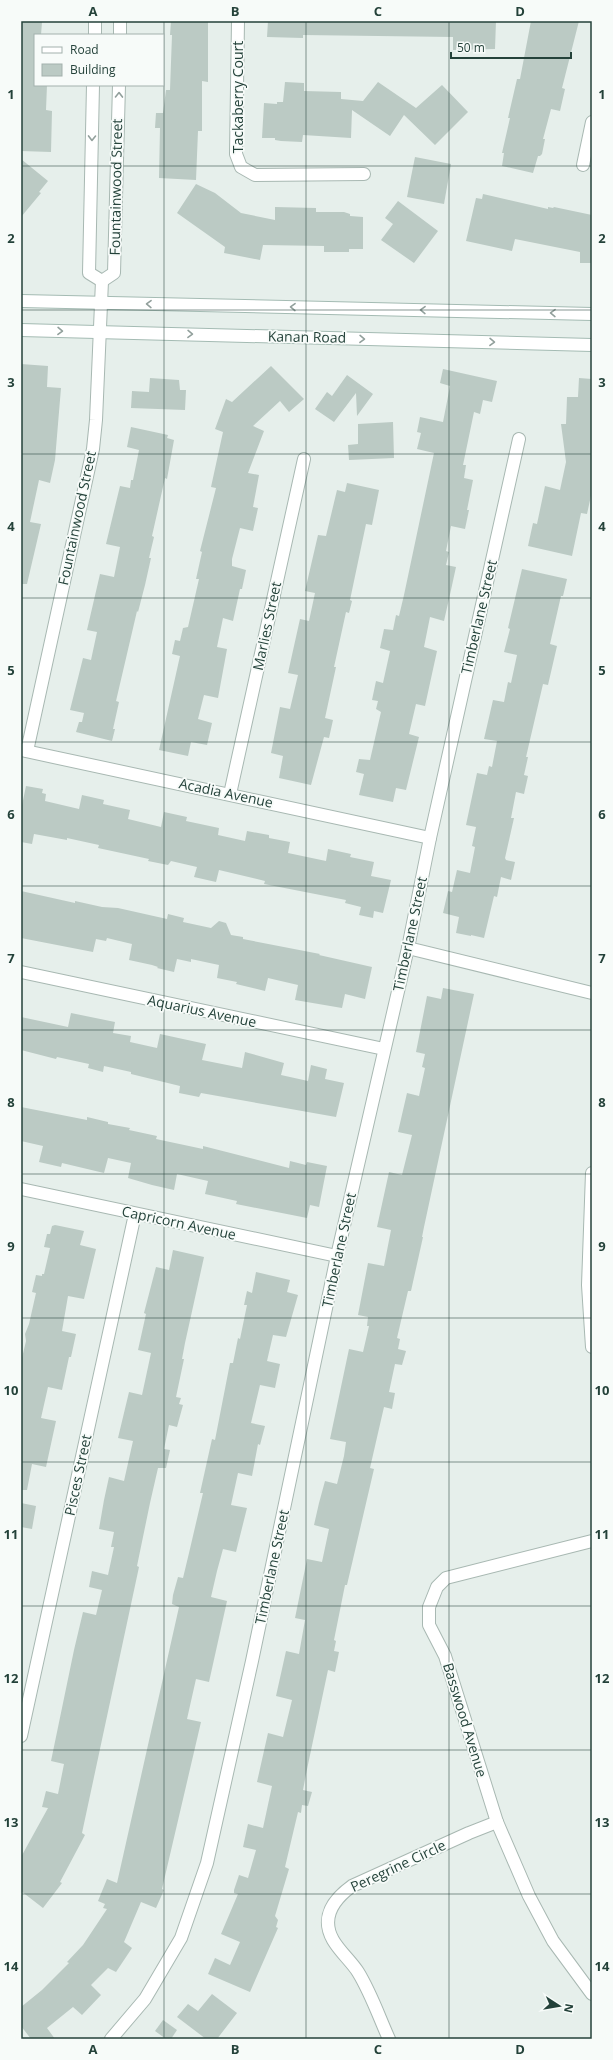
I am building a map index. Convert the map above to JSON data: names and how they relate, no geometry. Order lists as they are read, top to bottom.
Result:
{
  "streets": {
    "street": [
      "Tackaberry Court",
      "Fountainwood Street",
      "Kanan Road",
      "Timberlane Street",
      "Marlies Street",
      "Acadia Avenue",
      "Aquarius Avenue",
      "Capricorn Avenue",
      "Pisces Street",
      "Basswood Avenue",
      "Peregrine Circle"
    ]
  },
  "crossings": [
    ["Fountainwood Street", "Kanan Road"],
    ["Fountainwood Street", "Acadia Avenue"],
    ["Timberlane Street", "Acadia Avenue"],
    ["Timberlane Street", "Aquarius Avenue"],
    ["Timberlane Street", "Capricorn Avenue"],
    ["Marlies Street", "Acadia Avenue"],
    ["Capricorn Avenue", "Pisces Street"],
    ["Basswood Avenue", "Peregrine Circle"]
  ],
  "legend": ["Road", "Building"],
  "scale_bar": "50 m",
  "north": "right",
  "grid": {
    "columns": [
      "A",
      "B",
      "C",
      "D"
    ],
    "rows": [
      "1",
      "2",
      "3",
      "4",
      "5",
      "6",
      "7",
      "8",
      "9",
      "10",
      "11",
      "12",
      "13",
      "14"
    ]
  }
}
